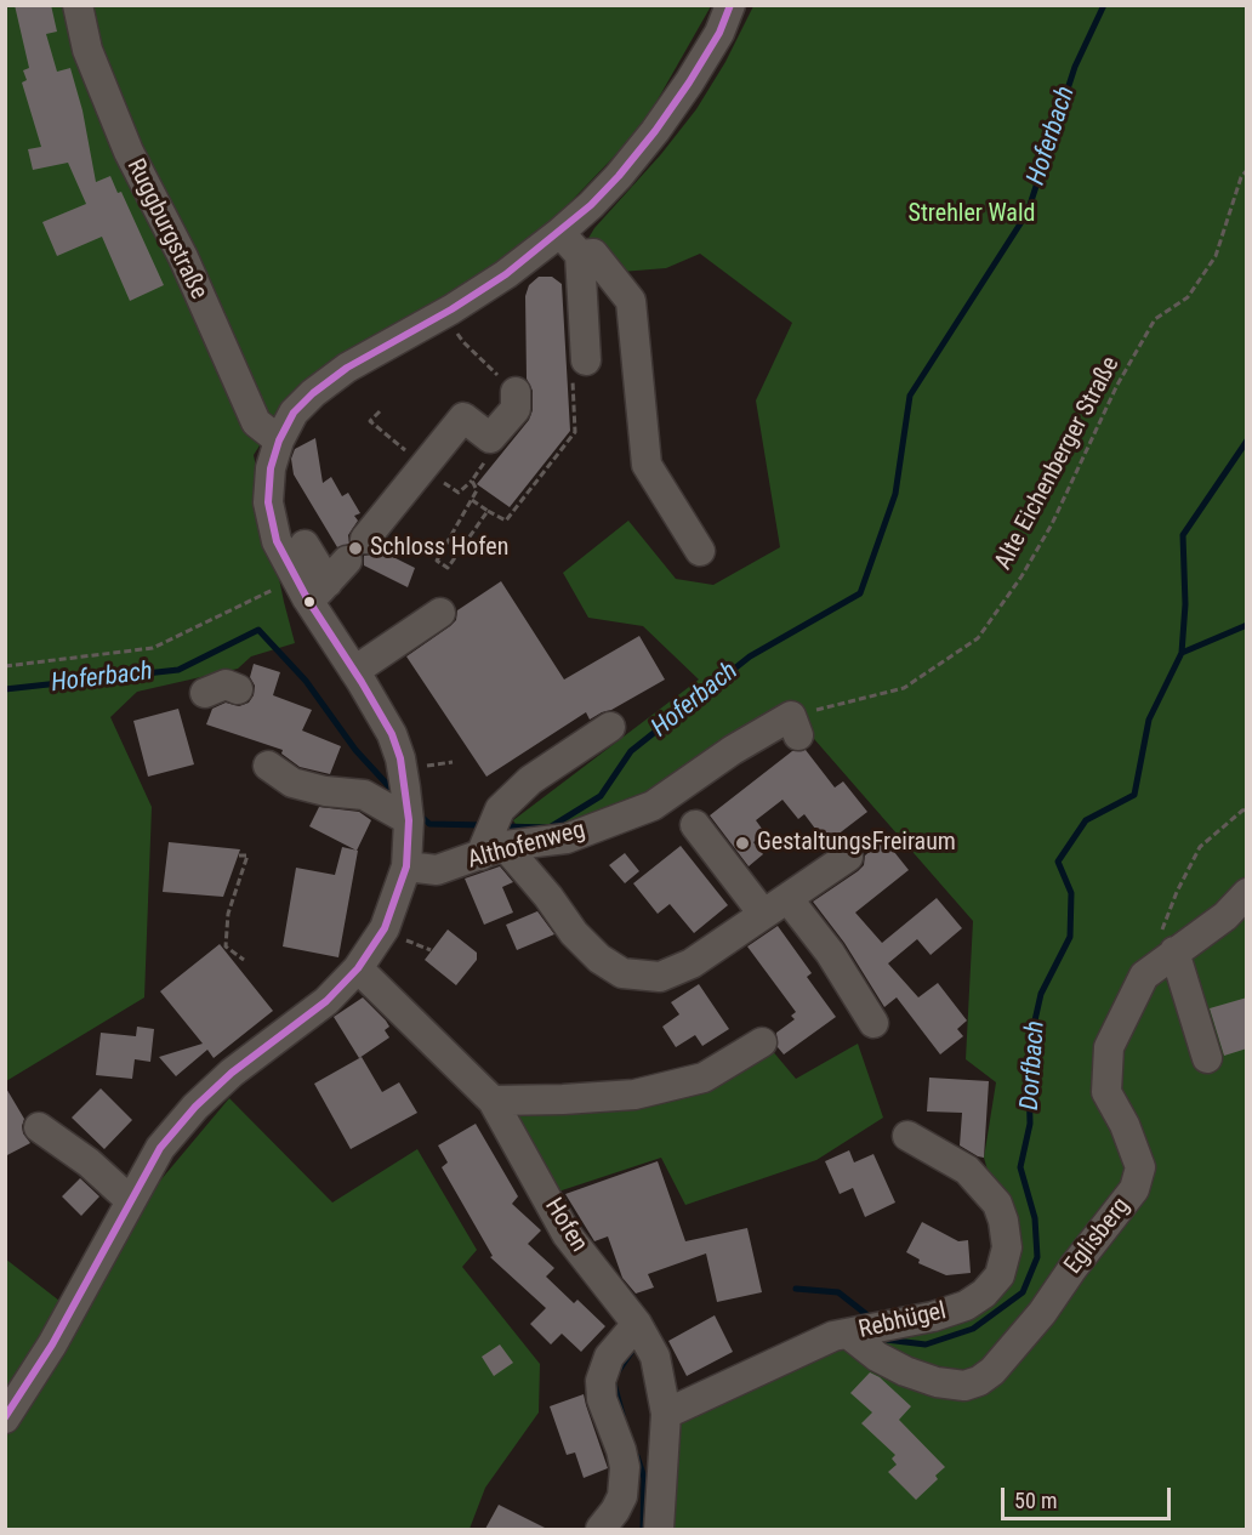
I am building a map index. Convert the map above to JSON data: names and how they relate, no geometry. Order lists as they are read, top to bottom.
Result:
{
  "streets": {
    "street": [
      "Ruggburgstraße",
      "Althofenweg",
      "Hofen",
      "Eglisberg",
      "Rebhügel"
    ],
    "path": ["Alte Eichenberger Straße"]
  },
  "crossings": [
    ["Alte Eichenberger Straße", "Althofenweg"],
    ["Hofen", "Rebhügel"],
    ["Eglisberg", "Rebhügel"]
  ],
  "water": ["Hoferbach", "Dorfbach"],
  "parks": ["Strehler Wald"],
  "places": ["Schloss Hofen", "GestaltungsFreiraum"],
  "scale_bar": "50 m"
}
